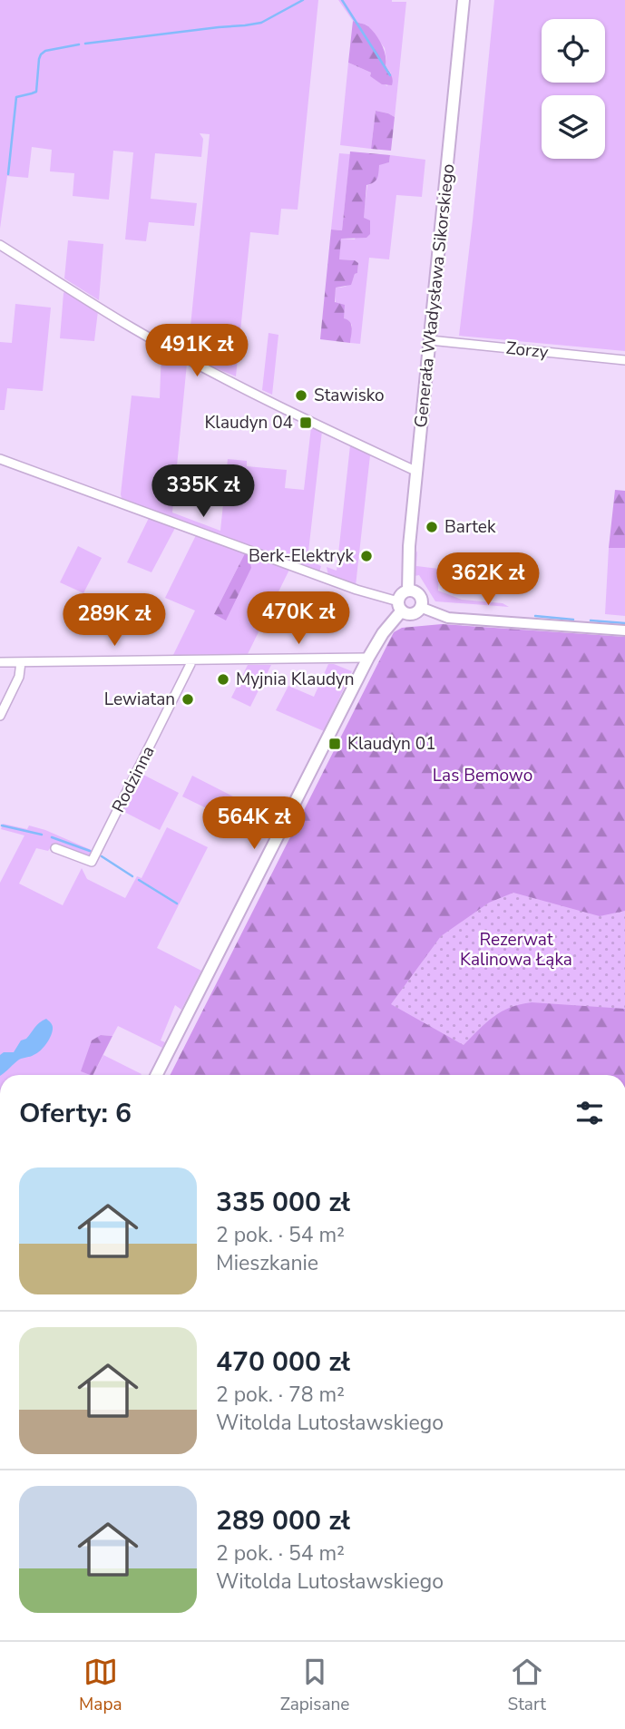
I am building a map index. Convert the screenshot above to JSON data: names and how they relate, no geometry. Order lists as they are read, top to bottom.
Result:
{
  "streets": {
    "main road": ["Generała Władysława Sikorskiego"],
    "street": ["Zorzy", "Rodzinna"]
  },
  "crossings": [
    ["Generała Władysława Sikorskiego", "Zorzy"]
  ],
  "parks": ["Las Bemowo", "Rezerwat Kalinowa Łąka"],
  "places": {
    "other": [
      "Stawisko",
      "Bartek",
      "Berk-Elektryk",
      "Myjnia Klaudyn",
      "Lewiatan"
    ],
    "transit": ["Klaudyn 04", "Klaudyn 01"]
  },
  "page": {
    "price": [
      "491K zł",
      "335K zł",
      "362K zł",
      "470K zł",
      "289K zł",
      "564K zł"
    ],
    "heading": "Oferty: 6",
    "list": [
      {
        "name": "335 000 zł",
        "note": "2 pok. · 54 m² · Mieszkanie"
      },
      {
        "name": "470 000 zł",
        "note": "2 pok. · 78 m² · Witolda Lutosławskiego"
      },
      {
        "name": "289 000 zł",
        "note": "2 pok. · 54 m² · Witolda Lutosławskiego"
      }
    ],
    "tabs": ["Mapa", "Zapisane", "Start"]
  }
}
